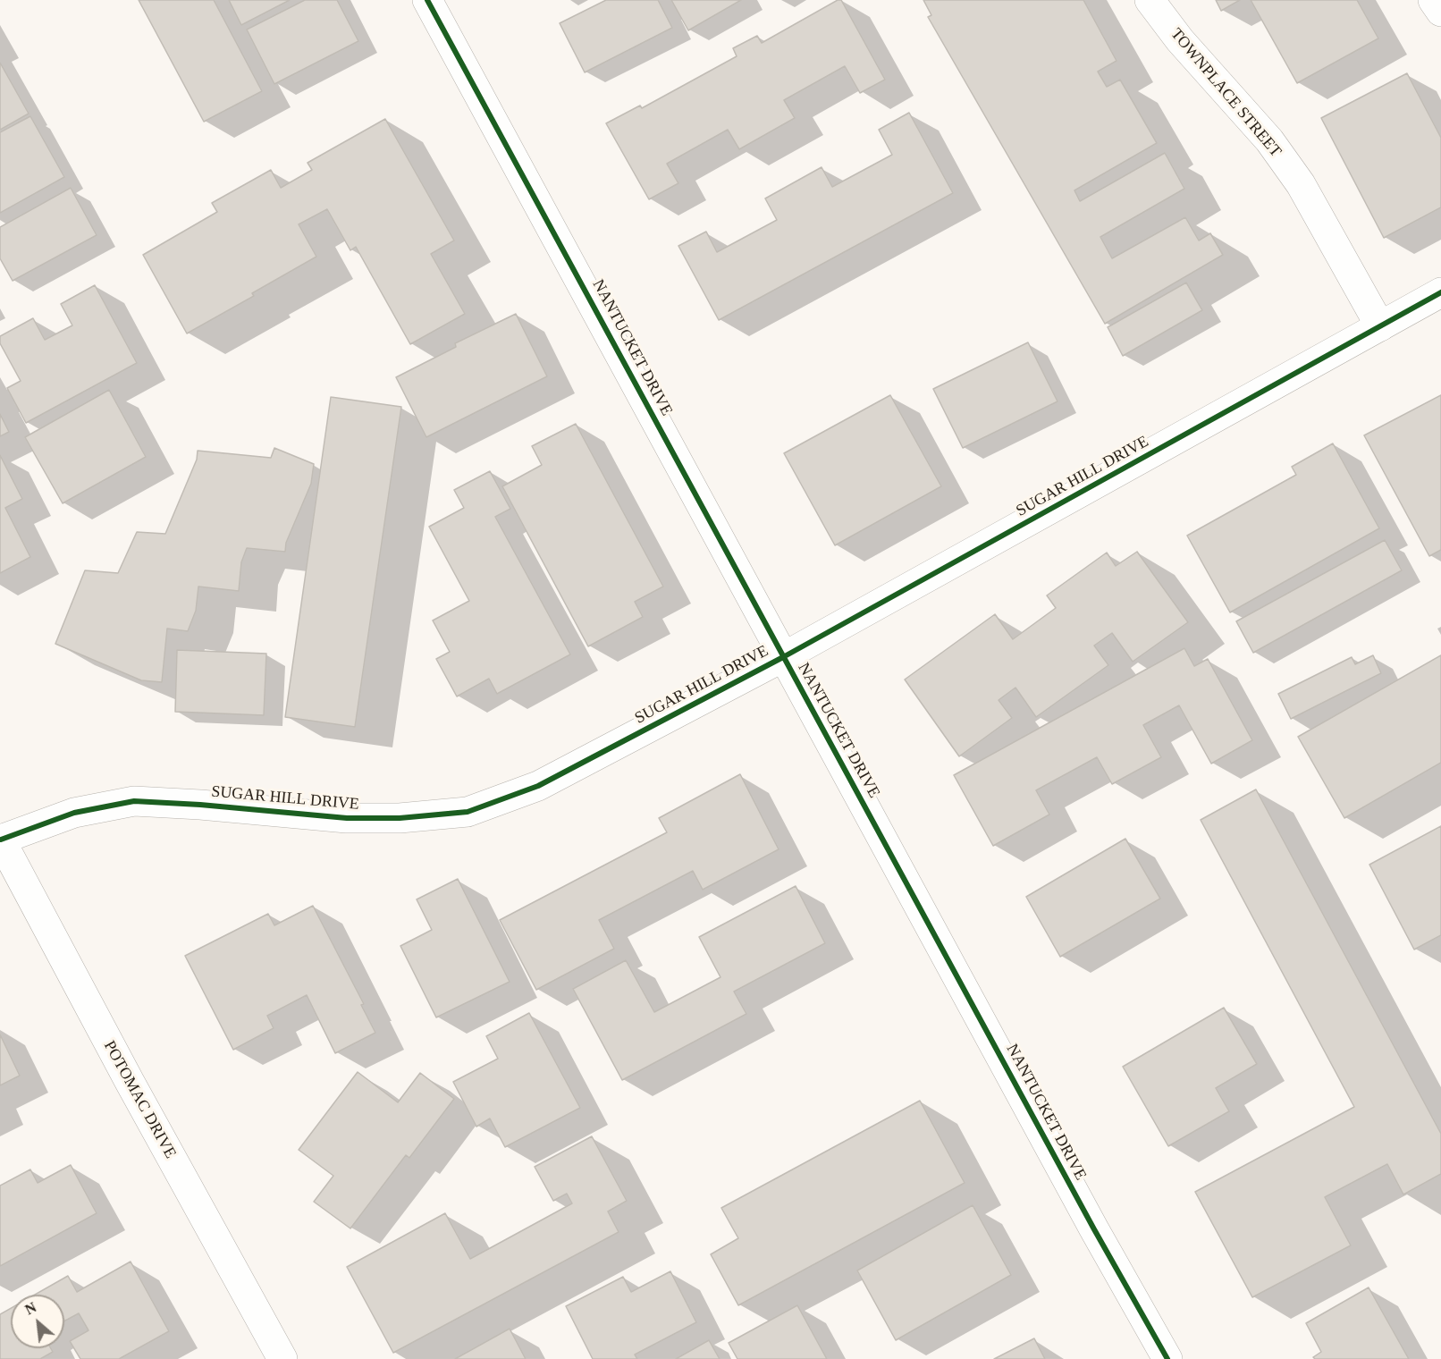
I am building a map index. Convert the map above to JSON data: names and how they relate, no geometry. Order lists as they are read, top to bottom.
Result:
{
  "streets": {
    "street": [
      "TOWNPLACE STREET",
      "NANTUCKET DRIVE",
      "SUGAR HILL DRIVE",
      "POTOMAC DRIVE"
    ]
  },
  "crossings": [
    ["TOWNPLACE STREET", "SUGAR HILL DRIVE"],
    ["NANTUCKET DRIVE", "SUGAR HILL DRIVE"],
    ["SUGAR HILL DRIVE", "POTOMAC DRIVE"]
  ],
  "north": "top left"
}
